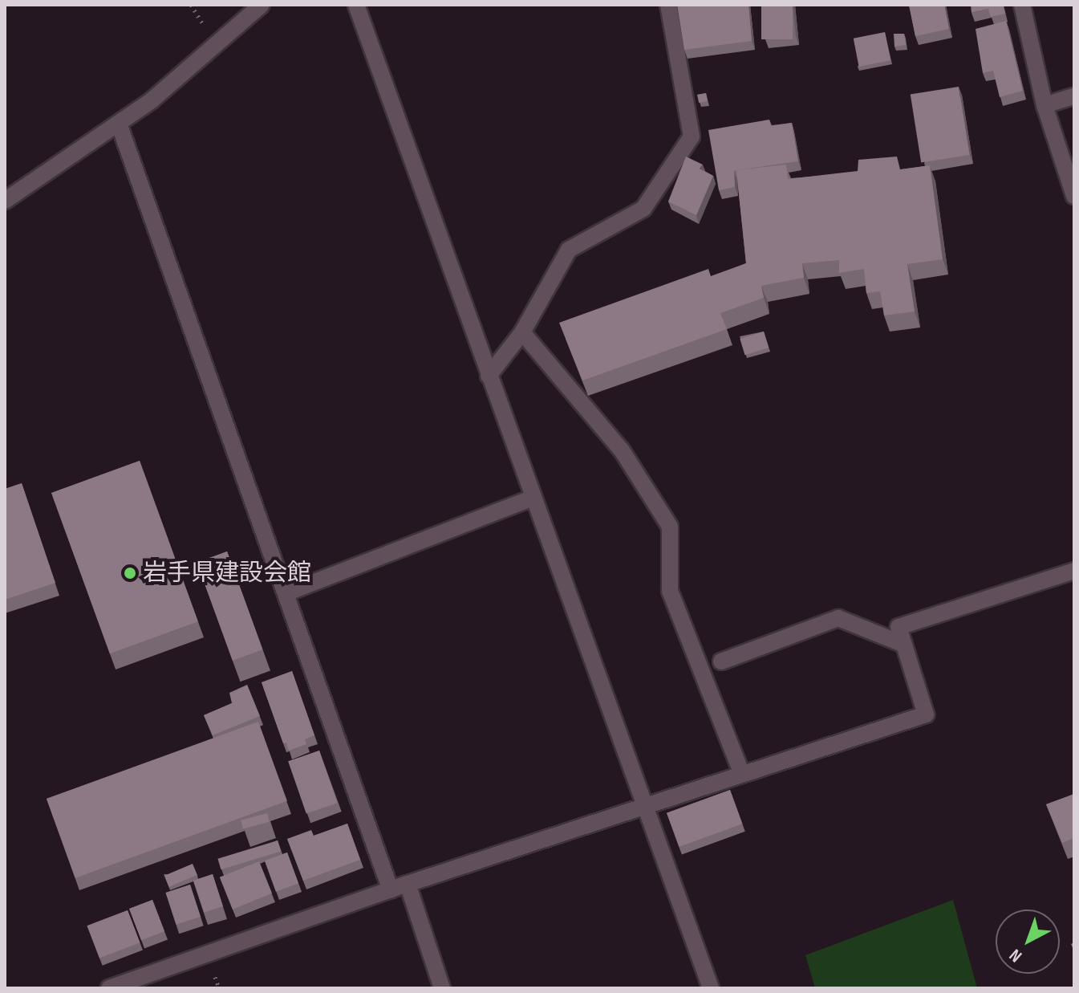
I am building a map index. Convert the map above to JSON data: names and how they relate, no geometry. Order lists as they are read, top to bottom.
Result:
{
  "places": ["岩手県建設会館"],
  "north": "bottom left"
}
